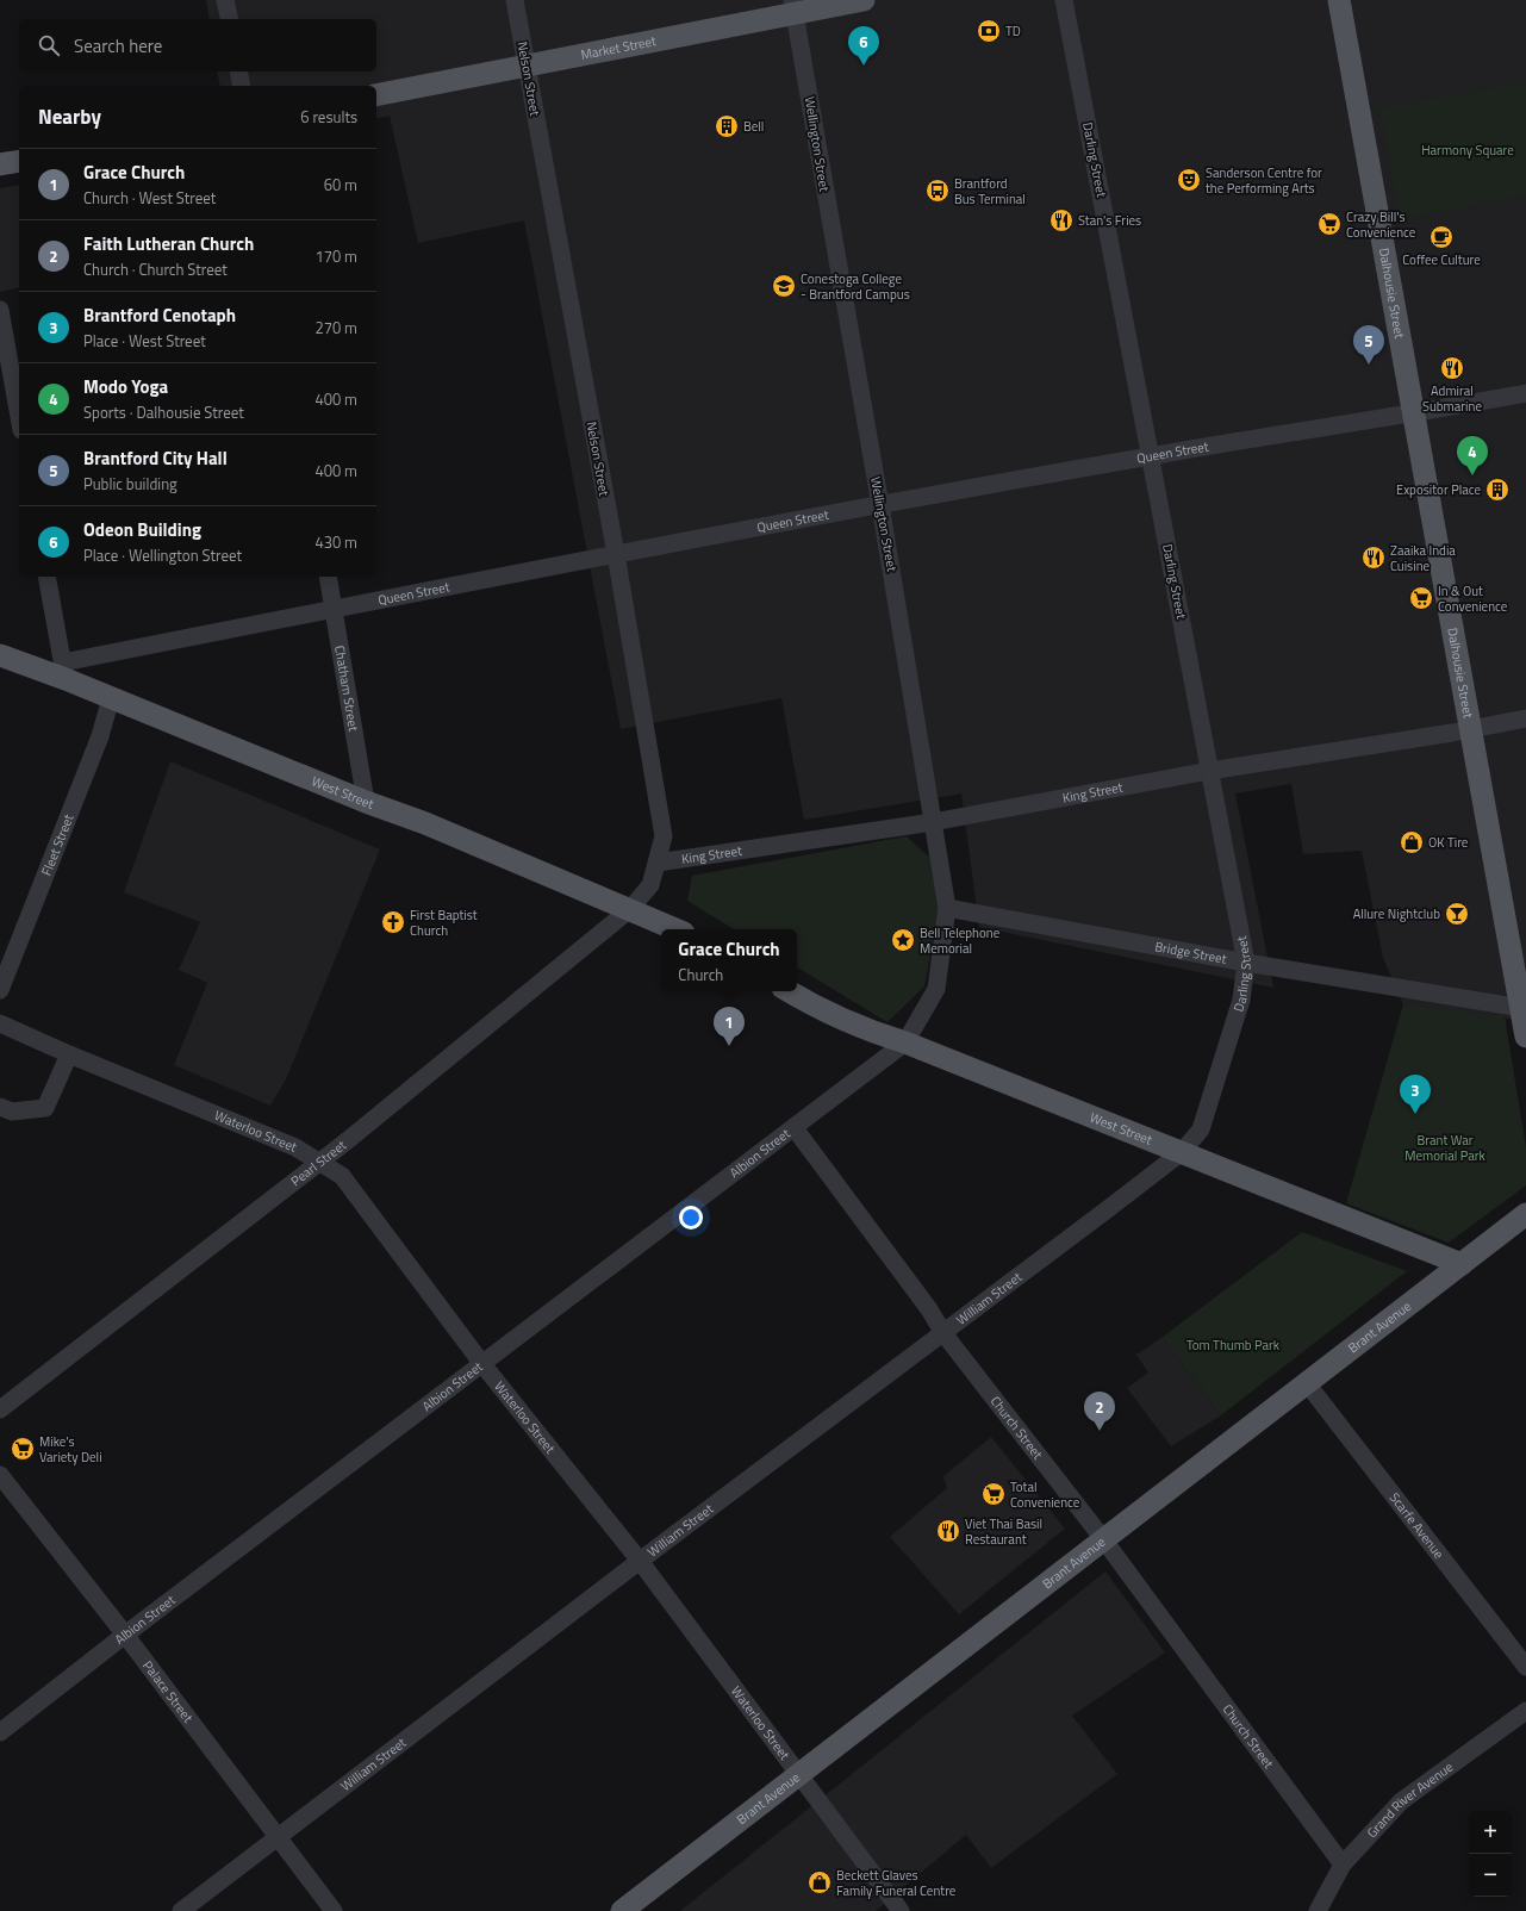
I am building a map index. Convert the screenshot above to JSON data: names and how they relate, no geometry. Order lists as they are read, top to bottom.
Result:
{
  "streets": {
    "main road": [
      "Market Street",
      "Dalhousie Street",
      "West Street",
      "Brant Avenue"
    ],
    "street": [
      "Nelson Street",
      "Wellington Street",
      "Darling Street",
      "Queen Street",
      "Chatham Street",
      "King Street",
      "Fleet Street",
      "Bridge Street",
      "Waterloo Street",
      "Albion Street",
      "Pearl Street",
      "William Street",
      "Church Street",
      "Scarfe Avenue",
      "Palace Street",
      "Grand River Avenue"
    ]
  },
  "crossings": [
    ["Market Street", "Nelson Street"],
    ["Market Street", "Wellington Street"],
    ["Nelson Street", "Queen Street"],
    ["Nelson Street", "West Street"],
    ["Nelson Street", "King Street"],
    ["Nelson Street", "Pearl Street"],
    ["Wellington Street", "Queen Street"],
    ["Wellington Street", "West Street"],
    ["Wellington Street", "King Street"],
    ["Wellington Street", "Bridge Street"],
    ["Wellington Street", "Albion Street"],
    ["Darling Street", "Queen Street"],
    ["Darling Street", "West Street"],
    ["Darling Street", "King Street"],
    ["Darling Street", "Bridge Street"],
    ["Darling Street", "William Street"],
    ["Dalhousie Street", "Queen Street"],
    ["Dalhousie Street", "King Street"],
    ["Dalhousie Street", "Bridge Street"],
    ["Queen Street", "Chatham Street"],
    ["Queen Street", "West Street"],
    ["Chatham Street", "West Street"],
    ["West Street", "Fleet Street"],
    ["West Street", "Albion Street"],
    ["West Street", "Pearl Street"],
    ["West Street", "William Street"],
    ["West Street", "Brant Avenue"],
    ["Waterloo Street", "Albion Street"],
    ["Waterloo Street", "Pearl Street"],
    ["Waterloo Street", "William Street"],
    ["Waterloo Street", "Brant Avenue"],
    ["Albion Street", "Church Street"],
    ["Albion Street", "Palace Street"],
    ["William Street", "Church Street"],
    ["William Street", "Palace Street"],
    ["Brant Avenue", "Church Street"],
    ["Brant Avenue", "Scarfe Avenue"],
    ["Church Street", "Grand River Avenue"]
  ],
  "parks": ["Harmony Square", "Brant War Memorial Park", "Tom Thumb Park"],
  "places": {
    "bank": ["TD"],
    "building": ["Bell", "Expositor Place"],
    "theatre": ["Sanderson Centre for the Performing Arts"],
    "bus stop": ["Brantford Bus Terminal"],
    "restaurant": [
      "Stan's Fries",
      "Admiral Submarine",
      "Zaaika India Cuisine",
      "Viet Thai Basil Restaurant"
    ],
    "supermarket": [
      "Crazy Bill's Convenience",
      "In & Out Convenience",
      "Mike's Variety Deli",
      "Total Convenience"
    ],
    "cafe": ["Coffee Culture"],
    "school or university": ["Conestoga College - Brantford Campus"],
    "shop": ["OK Tire", "Beckett Glaves Family Funeral Centre"],
    "bar": ["Allure Nightclub"],
    "church": ["First Baptist Church"],
    "place": ["Bell Telephone Memorial"]
  },
  "page": {
    "search": "Search here",
    "pins": [
      "6",
      "5",
      "4",
      "1",
      "3",
      "2"
    ],
    "heading": ["Nearby", "6 results"],
    "list": [
      {
        "mark": "1",
        "name": "Grace Church",
        "note": "Church · West Street",
        "value": "60 m"
      },
      {
        "mark": "2",
        "name": "Faith Lutheran Church",
        "note": "Church · Church Street",
        "value": "170 m"
      },
      {
        "mark": "3",
        "name": "Brantford Cenotaph",
        "note": "Place · West Street",
        "value": "270 m"
      },
      {
        "mark": "4",
        "name": "Modo Yoga",
        "note": "Sports · Dalhousie Street",
        "value": "400 m"
      },
      {
        "mark": "5",
        "name": "Brantford City Hall",
        "note": "Public building",
        "value": "400 m"
      },
      {
        "mark": "6",
        "name": "Odeon Building",
        "note": "Place · Wellington Street",
        "value": "430 m"
      }
    ],
    "popup": ["Grace Church", "Church"],
    "map_buttons": ["+", "−"]
  }
}
